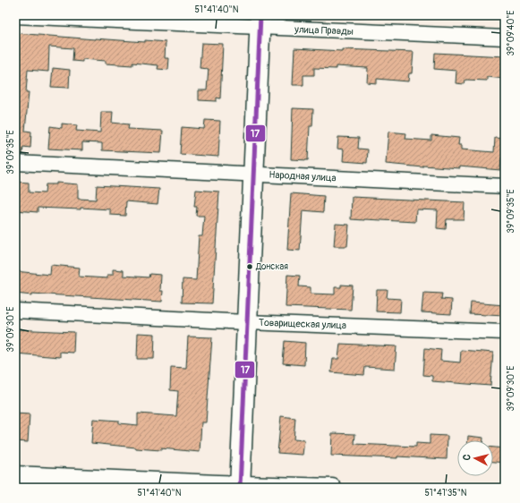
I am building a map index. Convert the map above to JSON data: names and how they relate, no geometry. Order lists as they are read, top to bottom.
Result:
{
  "streets": {
    "street": ["улица Правды", "Народная улица", "Товарищеская улица"]
  },
  "places": ["Донская"],
  "lines": ["transit line 17"],
  "north": "left",
  "coordinates": [
    "51°41'40\"N",
    "39°09'40\"E",
    "39°09'35\"E",
    "39°09'30\"E",
    "51°41'35\"N"
  ]
}
